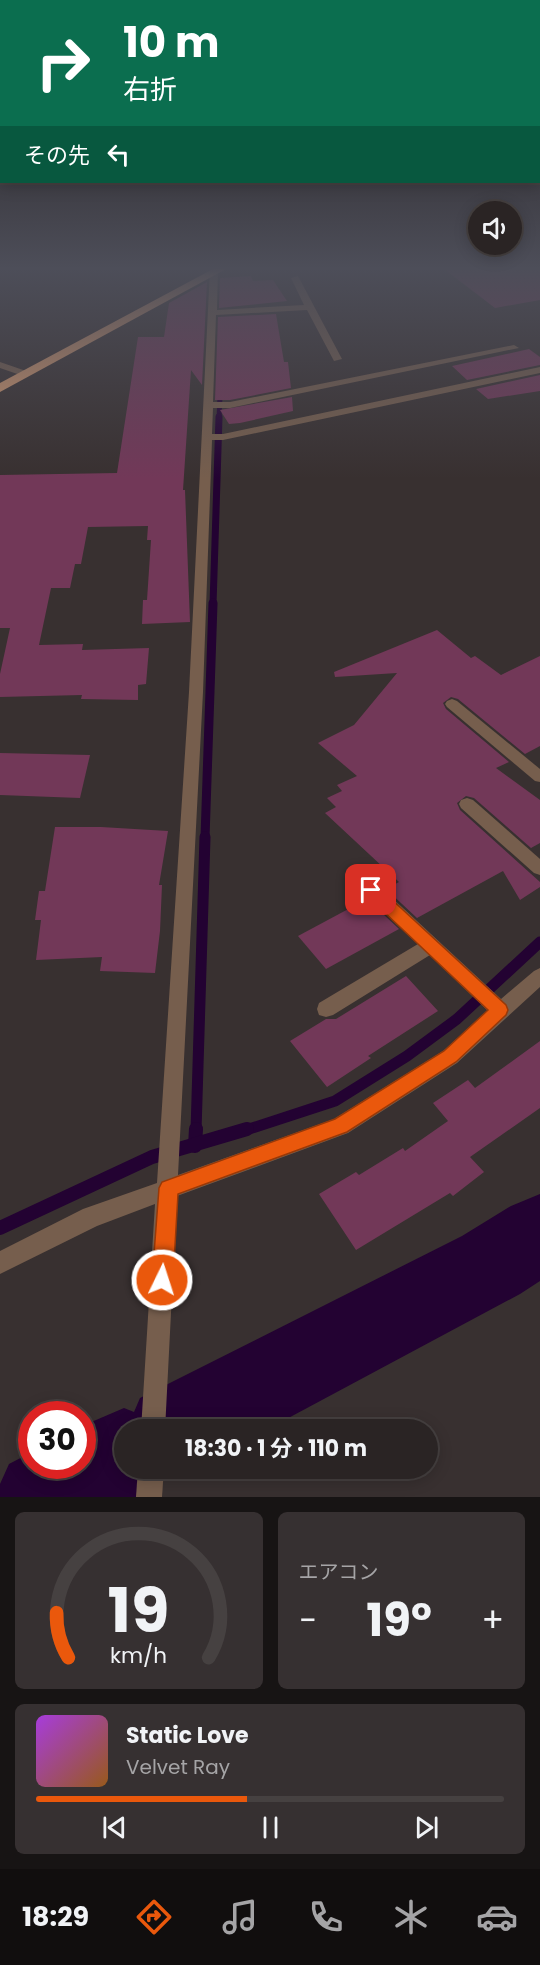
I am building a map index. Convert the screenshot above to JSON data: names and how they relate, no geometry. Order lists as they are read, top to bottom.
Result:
{
  "page": {
    "turn": ["10 m", "右折"],
    "then": "その先",
    "limit": "30",
    "trip": "18:30 · 1 分 · 110 m",
    "tile": "エアコン",
    "heat": ["−", "19°", "+"],
    "song": ["Static Love", "Velvet Ray"],
    "tabs": "18:29",
    "gauge": ["19", "km/h"]
  }
}
